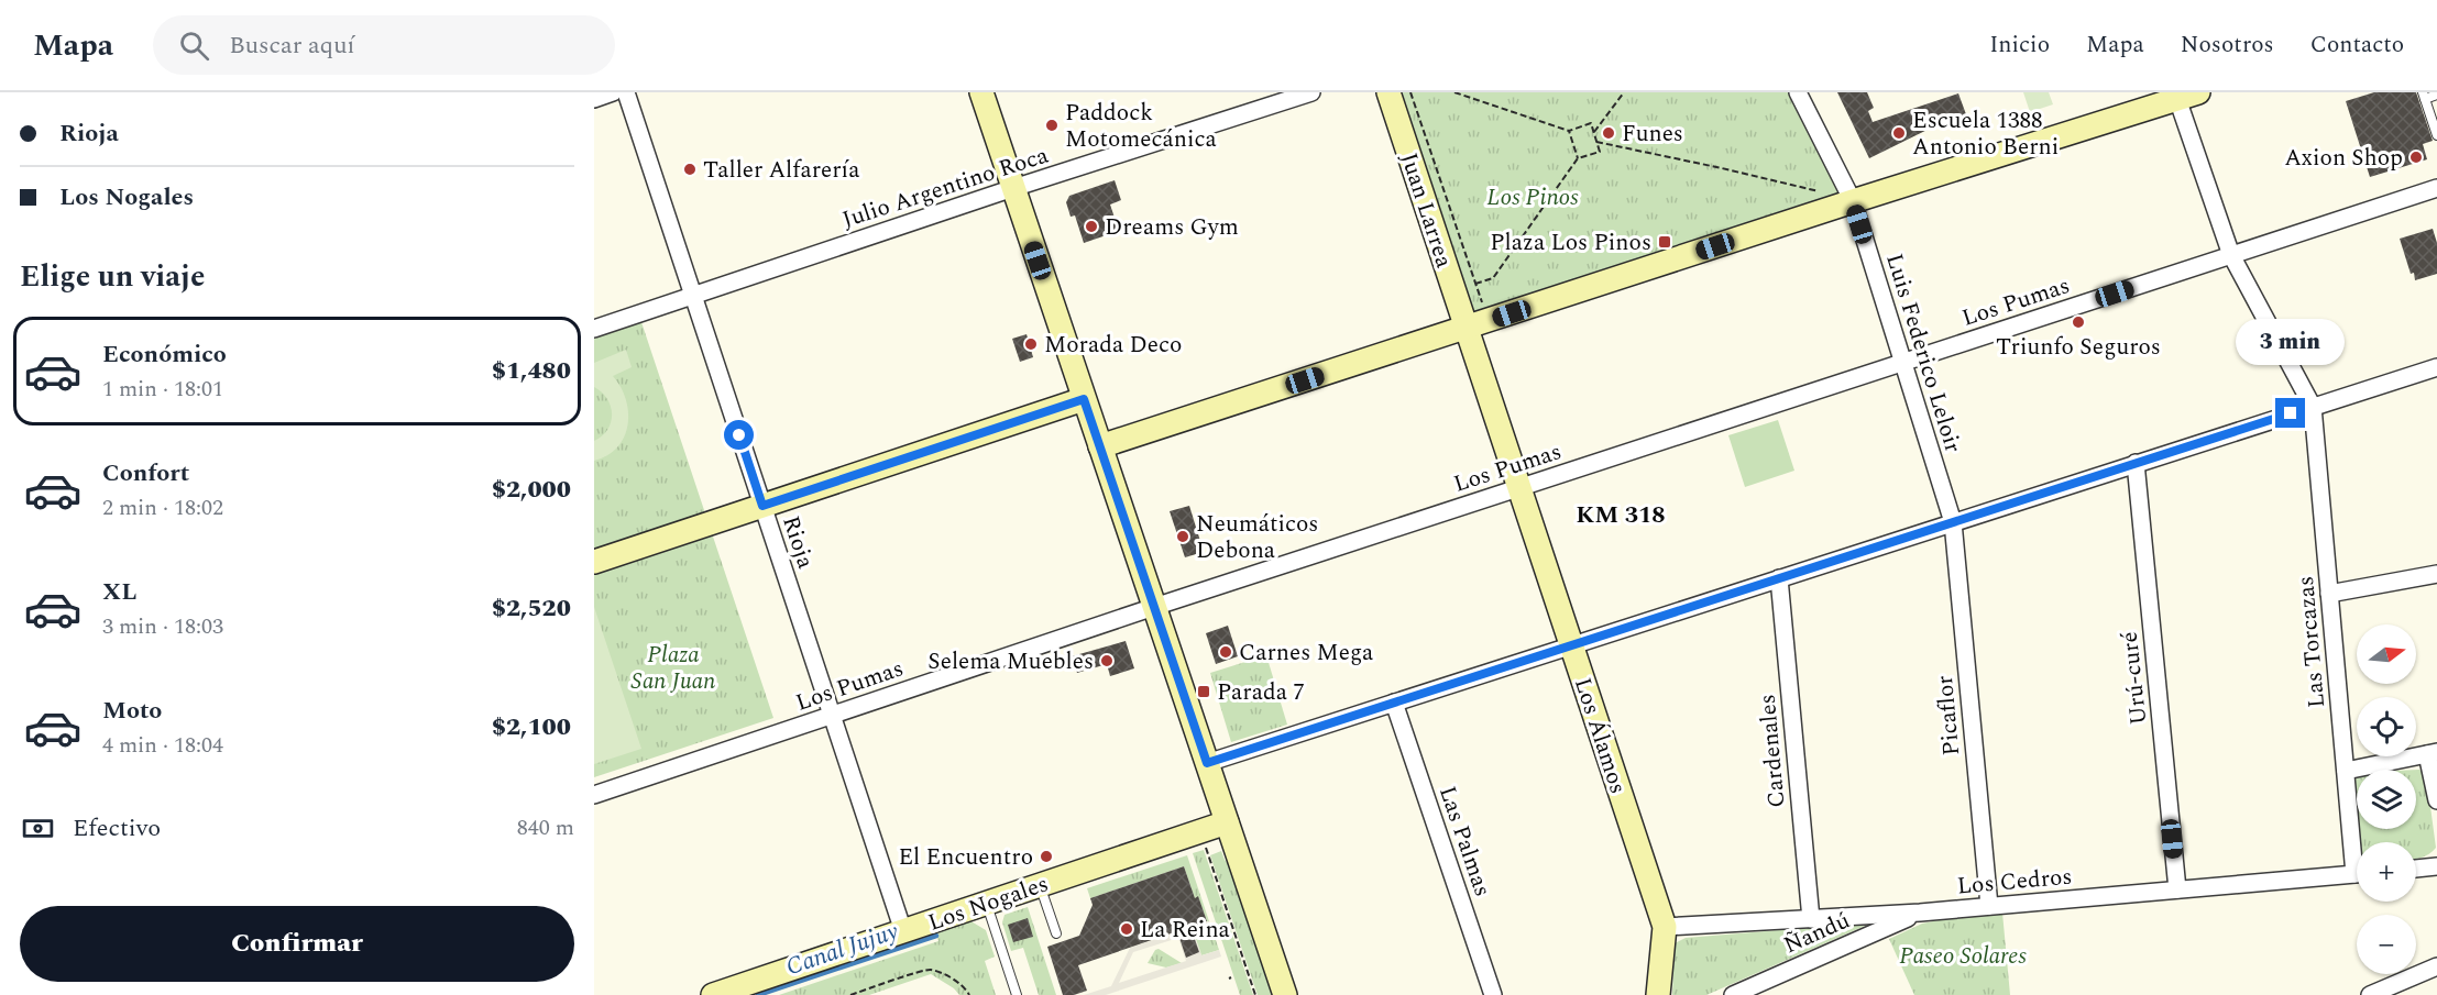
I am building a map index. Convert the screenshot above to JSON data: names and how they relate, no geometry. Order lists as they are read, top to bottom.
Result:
{
  "streets": {
    "street": [
      "Julio Argentino Roca",
      "Juan Larrea",
      "Los Pumas",
      "Luis Federico Leloir",
      "Rioja",
      "Las Torcazas",
      "Urú-curé",
      "Picaflor",
      "Los Álamos",
      "Cardenales",
      "Las Palmas",
      "Los Cedros",
      "Los Nogales",
      "Ñandú"
    ]
  },
  "crossings": [
    ["Julio Argentino Roca", "Rioja"],
    ["Juan Larrea", "Los Álamos"],
    ["Los Pumas", "Luis Federico Leloir"],
    ["Los Pumas", "Rioja"],
    ["Los Pumas", "Los Álamos"],
    ["Luis Federico Leloir", "Picaflor"],
    ["Rioja", "Los Nogales"],
    ["Urú-curé", "Los Cedros"],
    ["Picaflor", "Los Cedros"],
    ["Los Álamos", "Los Cedros"],
    ["Cardenales", "Los Cedros"],
    ["Los Cedros", "Ñandú"]
  ],
  "districts": ["KM 318"],
  "water": ["Canal Jujuy"],
  "parks": ["Los Pinos", "Plaza San Juan", "Paseo Solares"],
  "places": {
    "other": [
      "Paddock Motomecánica",
      "Funes",
      "Escuela 1388 Antonio Berni",
      "Axion Shop",
      "Taller Alfarería",
      "Dreams Gym",
      "Triunfo Seguros",
      "Morada Deco",
      "Neumáticos Debona",
      "Carnes Mega",
      "Selema Muebles",
      "El Encuentro",
      "La Reina"
    ],
    "transit": ["Plaza Los Pinos", "Parada 7"]
  },
  "north": "right",
  "page": {
    "header": "Mapa",
    "search": "Buscar aquí",
    "nav": [
      "Inicio",
      "Mapa",
      "Nosotros",
      "Contacto"
    ],
    "banner": ["Rioja", "Los Nogales"],
    "heading": "Elige un viaje",
    "list": [
      {
        "name": "Económico",
        "note": "1 min · 18:01",
        "value": "$1,480"
      },
      {
        "name": "Confort",
        "note": "2 min · 18:02",
        "value": "$2,000"
      },
      {
        "name": "XL",
        "note": "3 min · 18:03",
        "value": "$2,520"
      },
      {
        "name": "Moto",
        "note": "4 min · 18:04",
        "value": "$2,100"
      }
    ],
    "bubble": "3 min",
    "map_buttons": ["+", "−"],
    "pay": ["Efectivo", "840 m"],
    "buttons": "Confirmar"
  }
}
